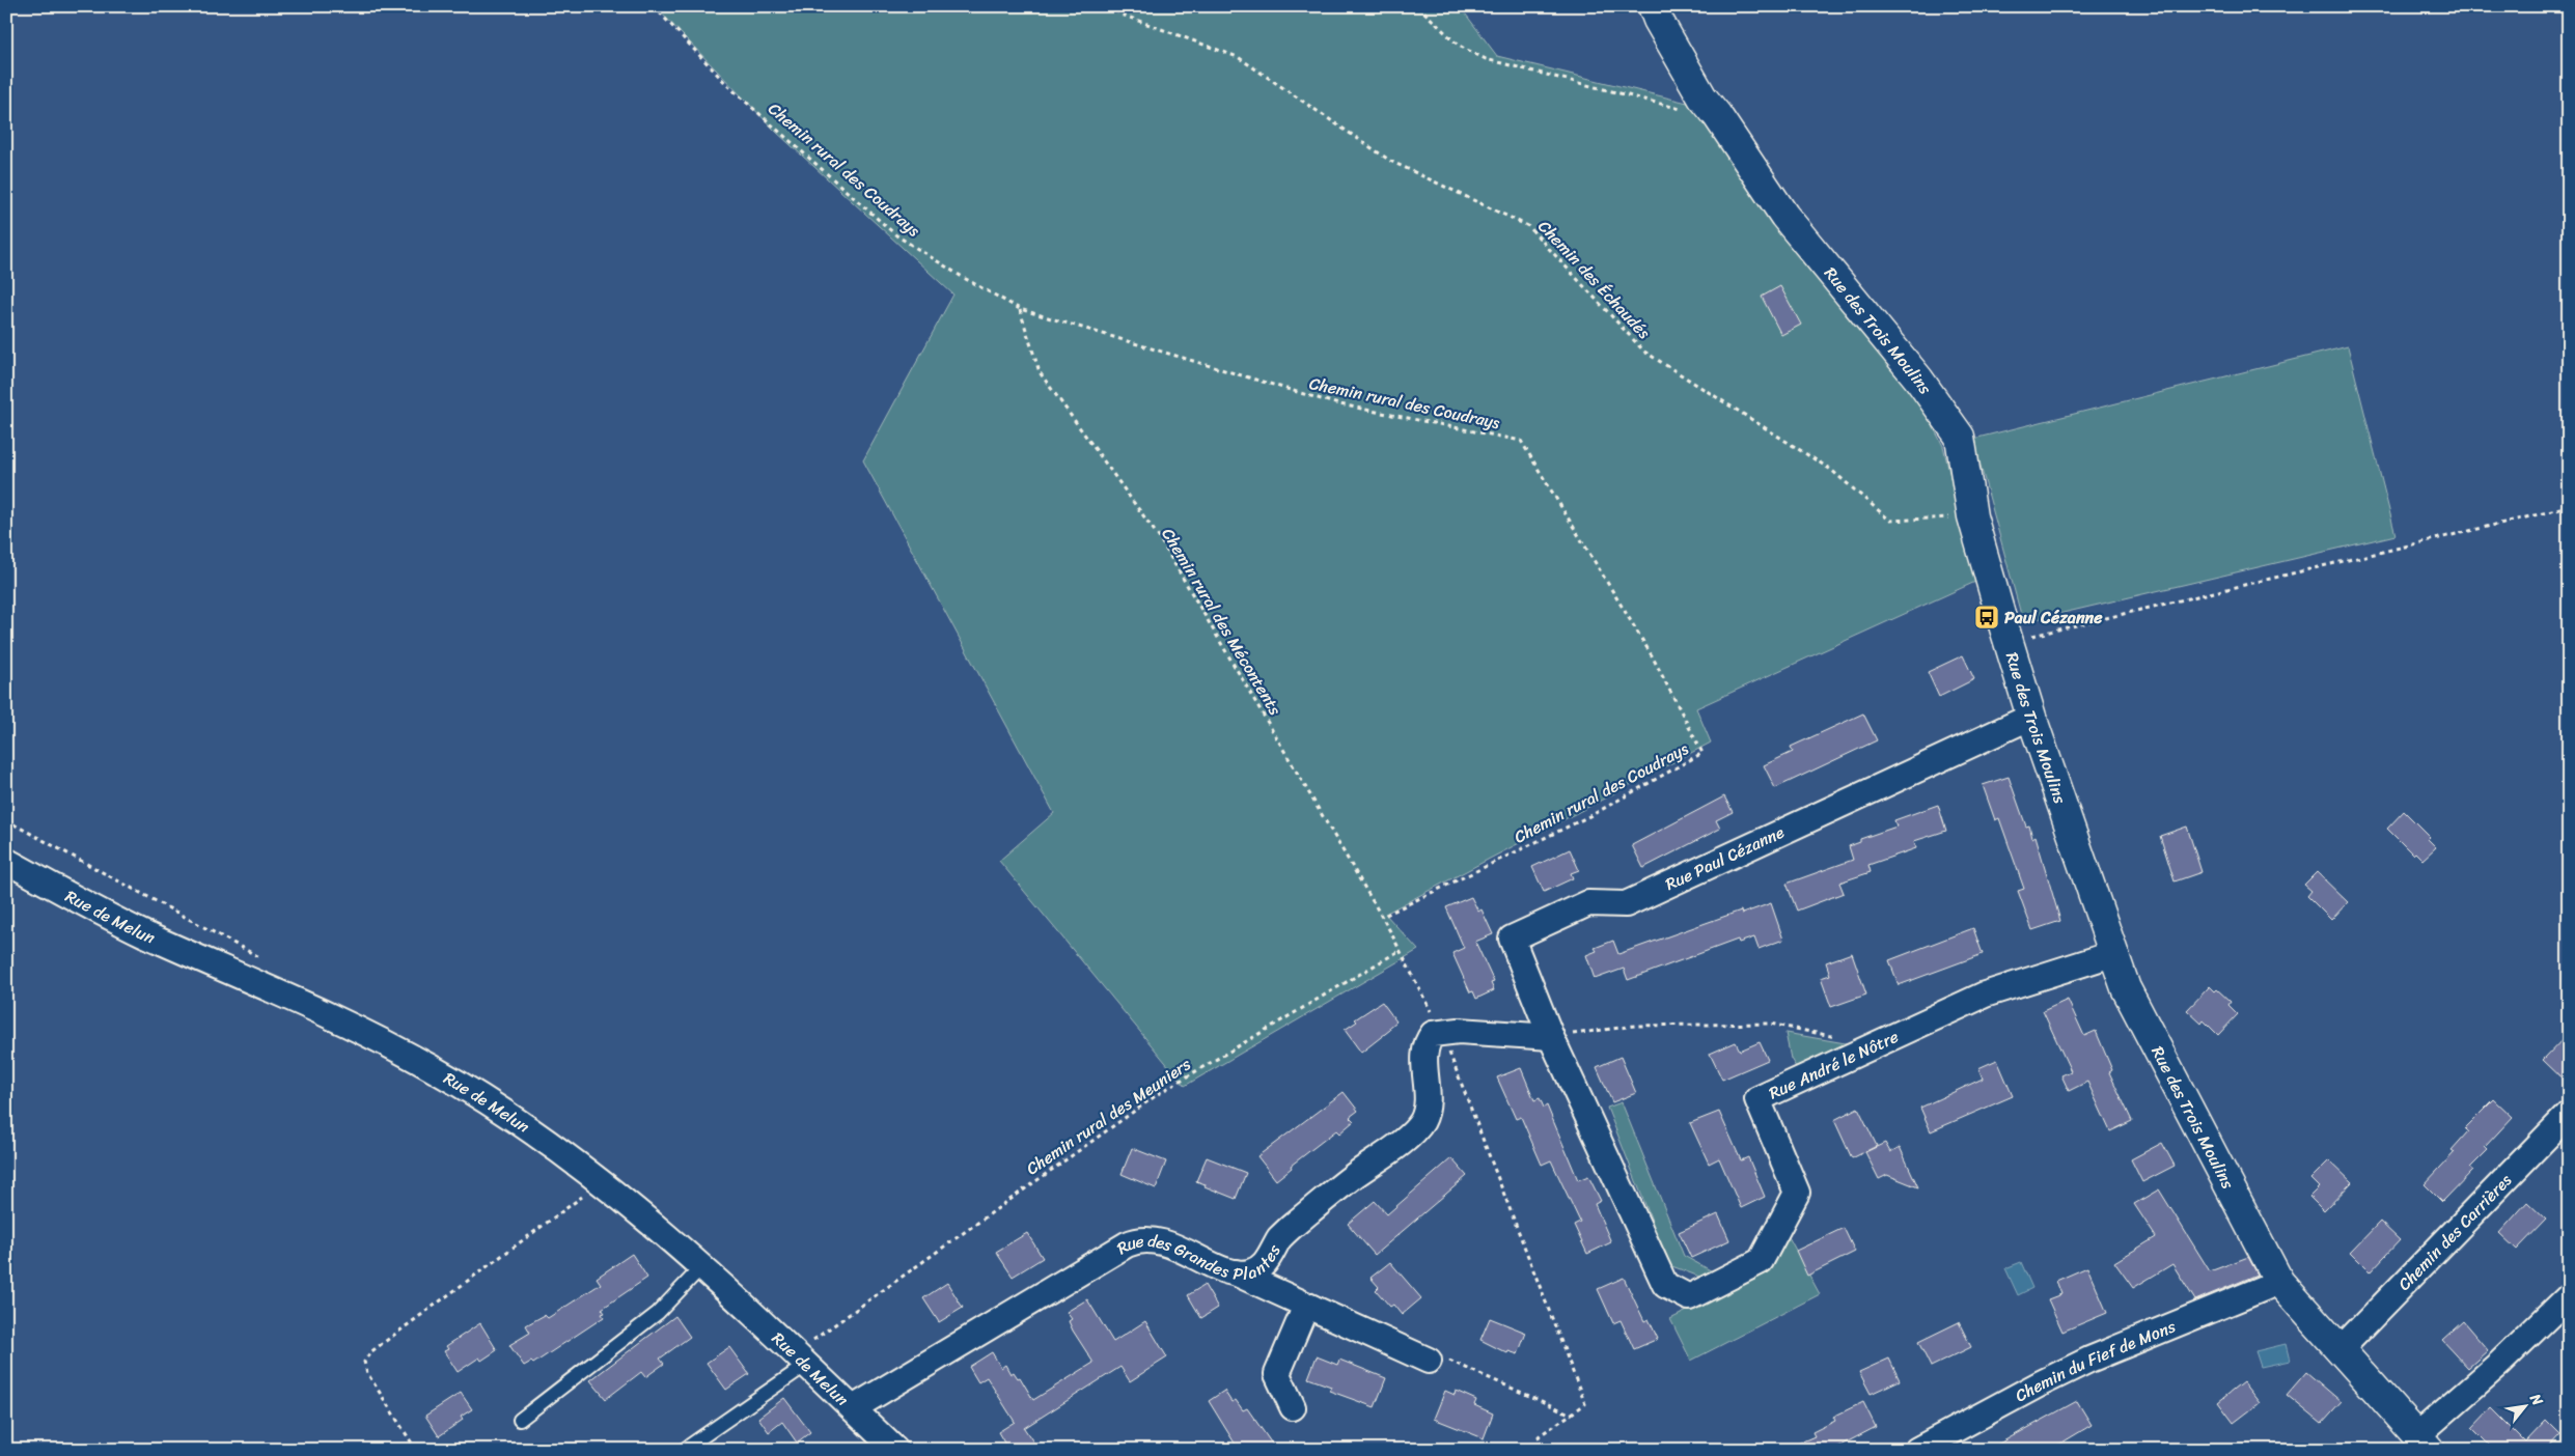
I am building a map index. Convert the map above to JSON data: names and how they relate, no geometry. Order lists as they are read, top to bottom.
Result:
{
  "streets": {
    "street": [
      "Rue des Trois Moulins",
      "Rue Paul Cézanne",
      "Rue de Melun",
      "Rue André le Nôtre",
      "Chemin des Carrières",
      "Rue des Grandes Plantes",
      "Chemin du Fief de Mons"
    ],
    "path": [
      "Chemin rural des Coudrays",
      "Chemin des Échaudés",
      "Chemin rural des Mécontents",
      "Chemin rural des Meuniers"
    ]
  },
  "crossings": [
    ["Chemin rural des Coudrays", "Chemin rural des Mécontents"],
    ["Chemin des Échaudés", "Rue des Trois Moulins"],
    ["Rue des Trois Moulins", "Rue Paul Cézanne"],
    ["Rue des Trois Moulins", "Rue André le Nôtre"],
    ["Rue des Trois Moulins", "Chemin des Carrières"],
    ["Rue des Trois Moulins", "Chemin du Fief de Mons"],
    ["Chemin rural des Mécontents", "Chemin rural des Meuniers"],
    ["Rue Paul Cézanne", "Rue André le Nôtre"],
    ["Rue de Melun", "Chemin rural des Meuniers"],
    ["Rue de Melun", "Rue des Grandes Plantes"]
  ],
  "places": {
    "bus stop": ["Paul Cézanne"]
  },
  "north": "top right"
}
